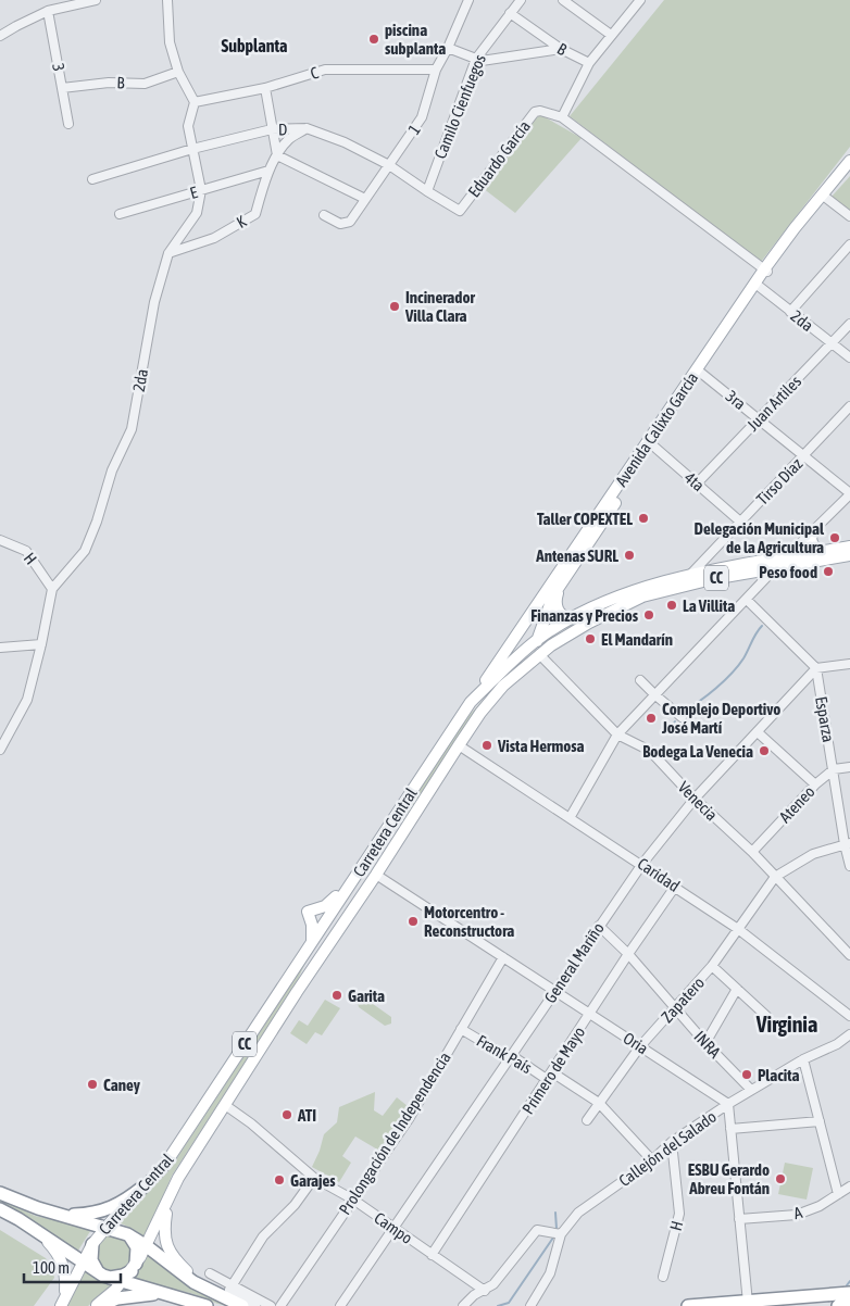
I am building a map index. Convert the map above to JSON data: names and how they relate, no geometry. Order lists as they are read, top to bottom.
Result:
{
  "streets": {
    "main road": ["Avenida Calixto García", "CC", "Carretera Central"],
    "street": [
      "B",
      "3",
      "C",
      "Camilo Cienfuegos",
      "D",
      "1",
      "Eduardo García",
      "E",
      "K",
      "2da",
      "3ra",
      "Juan Artiles",
      "4ta",
      "Tirso Díaz",
      "H",
      "Esparza",
      "Venecia",
      "Ateneo",
      "Caridad",
      "General Mariño",
      "Zapatero",
      "Oria",
      "INRA",
      "Frank País",
      "Primero de Mayo",
      "Prolongación de Independencia",
      "Callejón del Salado",
      "A",
      "Campo"
    ]
  },
  "crossings": [
    ["B", "3"],
    ["B", "Camilo Cienfuegos"],
    ["C", "1"],
    ["C", "2da"],
    ["Camilo Cienfuegos", "D"],
    ["D", "1"],
    ["D", "Eduardo García"],
    ["D", "K"],
    ["D", "2da"],
    ["E", "K"],
    ["E", "2da"],
    ["K", "2da"],
    ["2da", "Juan Artiles"],
    ["2da", "Avenida Calixto García"],
    ["2da", "H"],
    ["3ra", "Juan Artiles"],
    ["3ra", "Avenida Calixto García"],
    ["3ra", "Tirso Díaz"],
    ["Juan Artiles", "4ta"],
    ["Avenida Calixto García", "4ta"],
    ["Avenida Calixto García", "Carretera Central"],
    ["4ta", "Tirso Díaz"],
    ["Tirso Díaz", "Carretera Central"],
    ["H", "Callejón del Salado"],
    ["Esparza", "Ateneo"],
    ["Esparza", "General Mariño"],
    ["Venecia", "Ateneo"],
    ["Venecia", "Carretera Central"],
    ["Venecia", "General Mariño"],
    ["Venecia", "Zapatero"],
    ["Carretera Central", "Caridad"],
    ["Carretera Central", "Oria"],
    ["Carretera Central", "Campo"],
    ["Caridad", "General Mariño"],
    ["Caridad", "Zapatero"],
    ["Caridad", "Primero de Mayo"],
    ["General Mariño", "Oria"],
    ["General Mariño", "INRA"],
    ["General Mariño", "Frank País"],
    ["General Mariño", "Campo"],
    ["Zapatero", "Oria"],
    ["Zapatero", "INRA"],
    ["Zapatero", "Frank País"],
    ["Oria", "Primero de Mayo"],
    ["Oria", "Prolongación de Independencia"],
    ["Oria", "Callejón del Salado"],
    ["INRA", "Primero de Mayo"],
    ["INRA", "Callejón del Salado"],
    ["Frank País", "Primero de Mayo"],
    ["Frank País", "Prolongación de Independencia"],
    ["Frank País", "Callejón del Salado"],
    ["Primero de Mayo", "Campo"],
    ["Prolongación de Independencia", "Campo"]
  ],
  "districts": ["Subplanta", "Virginia"],
  "places": [
    "piscina subplanta",
    "Incinerador Villa Clara",
    "Taller COPEXTEL",
    "Delegación Municipal de la Agricultura",
    "Antenas SURL",
    "Peso food",
    "La Villita",
    "Finanzas y Precios",
    "El Mandarín",
    "Complejo Deportivo José Martí",
    "Vista Hermosa",
    "Bodega La Venecia",
    "Motorcentro - Reconstructora",
    "Garita",
    "Placita",
    "Caney",
    "ATI",
    "ESBU Gerardo Abreu Fontán",
    "Garajes"
  ],
  "scale_bar": "100 m"
}
